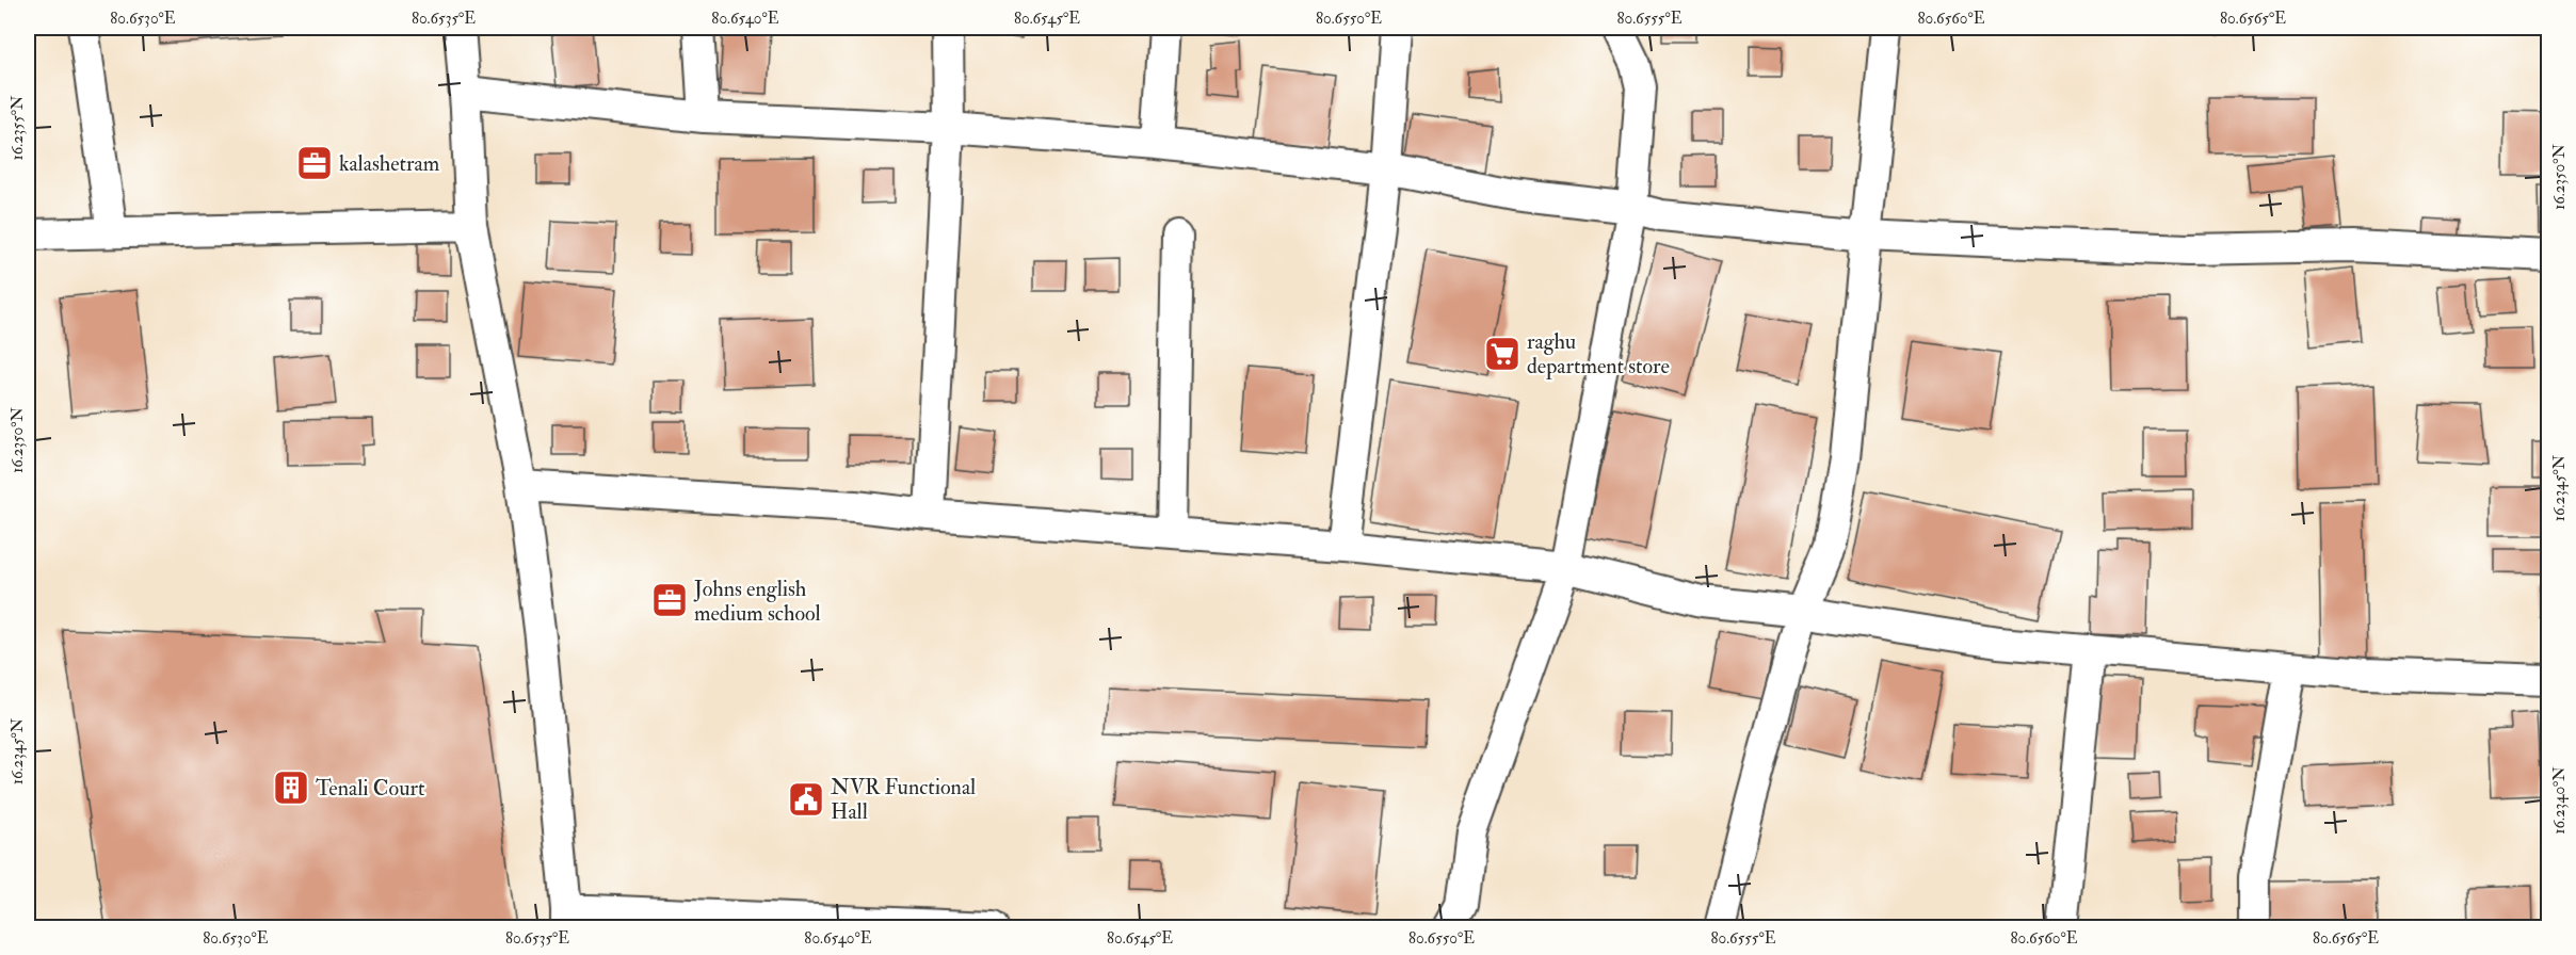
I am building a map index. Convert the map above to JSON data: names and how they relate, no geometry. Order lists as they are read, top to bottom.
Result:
{
  "places": {
    "office": ["kalashetram", "Johns english medium school"],
    "supermarket": ["raghu department store"],
    "building": ["Tenali Court"],
    "public building": ["NVR Functional Hall"]
  },
  "coordinates": [
    "80.6530°E",
    "80.6535°E",
    "80.6540°E",
    "80.6545°E",
    "80.6550°E",
    "80.6555°E",
    "80.6560°E",
    "80.6565°E",
    "16.2355°N",
    "16.2350°N",
    "16.2345°N",
    "16.2340°N"
  ]
}
